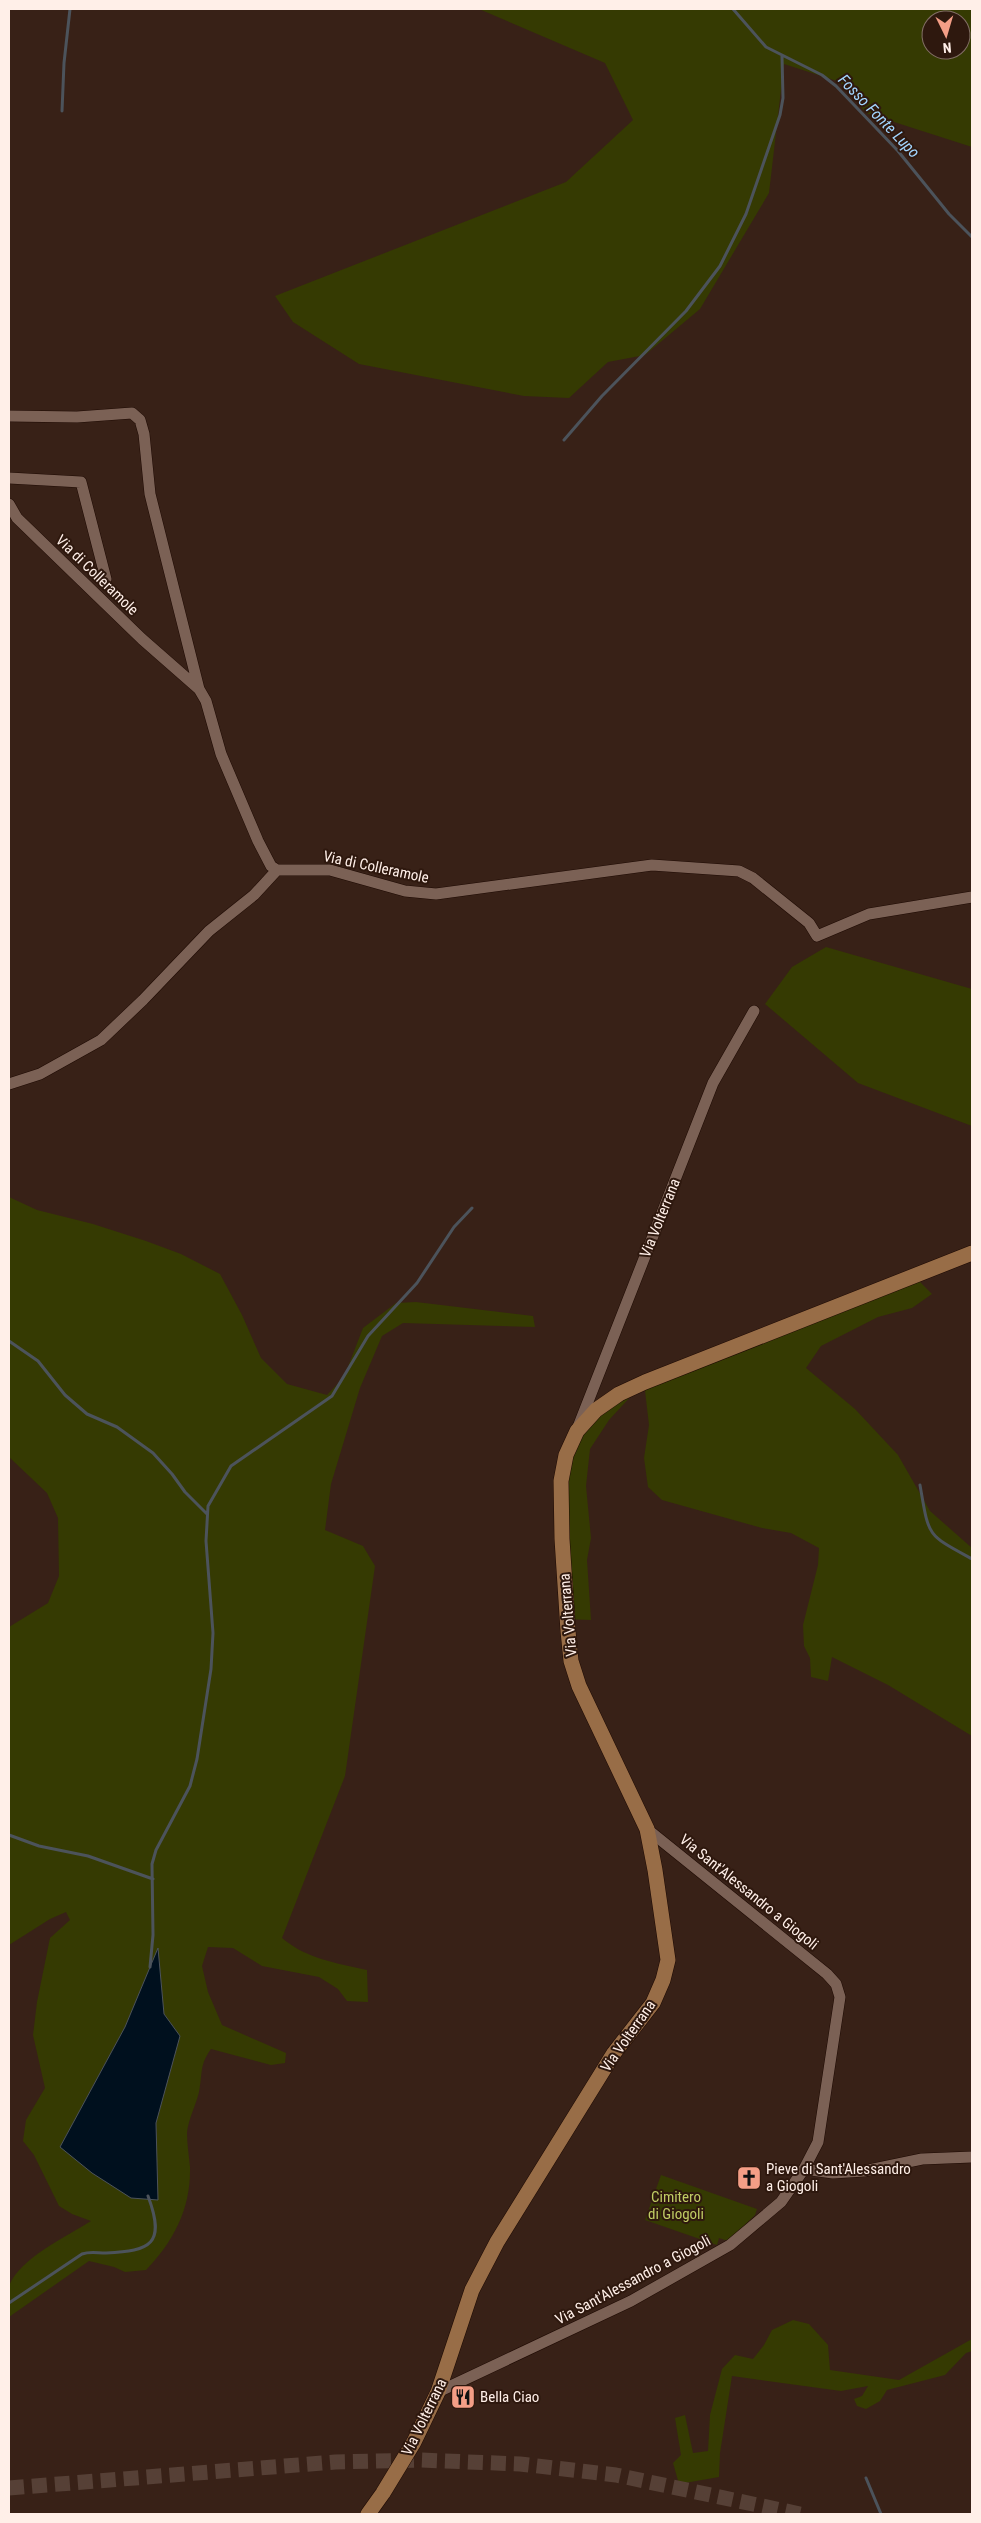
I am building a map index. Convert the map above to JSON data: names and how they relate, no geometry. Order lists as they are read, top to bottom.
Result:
{
  "streets": {
    "main road": ["Via Volterrana"],
    "street": ["Via di Colleramole", "Via Sant'Alessandro a Giogoli"]
  },
  "crossings": [
    ["Via Volterrana", "Via Sant'Alessandro a Giogoli"]
  ],
  "water": ["Fosso Fonte Lupo"],
  "parks": ["Cimitero di Giogoli"],
  "places": {
    "church": ["Pieve di Sant'Alessandro a Giogoli"],
    "restaurant": ["Bella Ciao"]
  },
  "north": "bottom"
}
